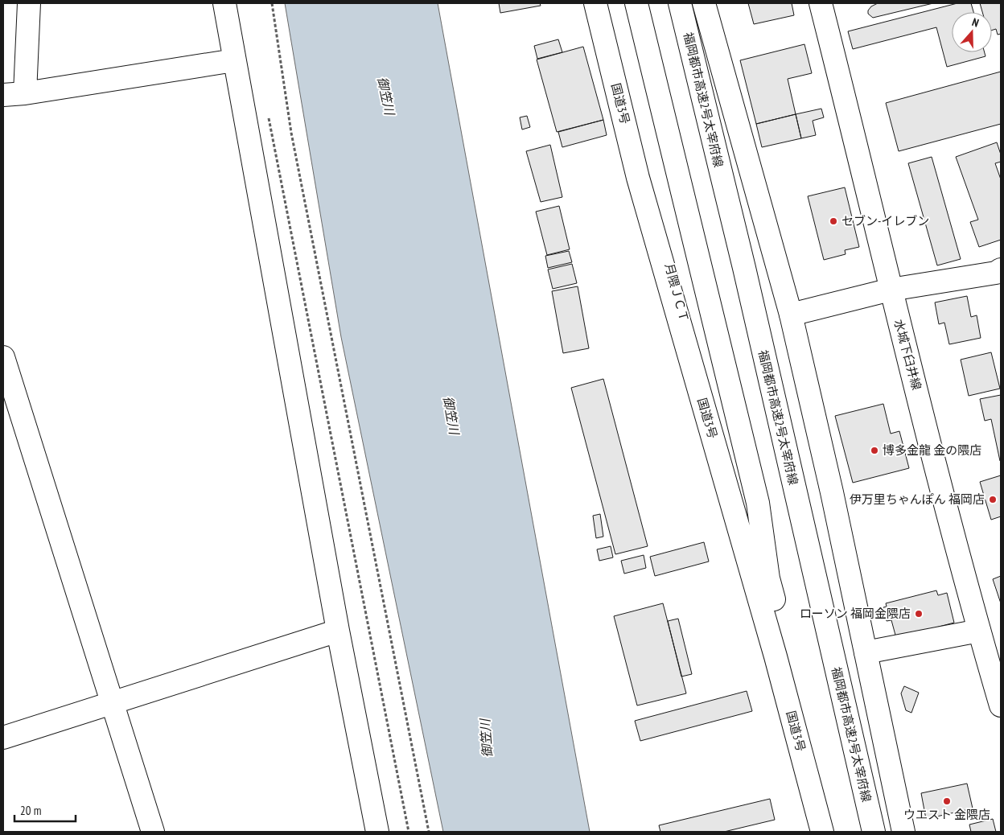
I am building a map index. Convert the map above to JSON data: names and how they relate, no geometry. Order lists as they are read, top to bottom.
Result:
{
  "streets": {
    "main road": [
      "福岡都市高速2号太宰府線",
      "国道3号",
      "月隈ＪＣＴ",
      "水城下臼井線"
    ]
  },
  "water": ["御笠川"],
  "places": [
    "セブン-イレブン",
    "博多金龍 金の隈店",
    "伊万里ちゃんぽん 福岡店",
    "ローソン 福岡金隈店",
    "ウエスト 金隈店"
  ],
  "scale_bar": "20 m",
  "north": "top"
}
